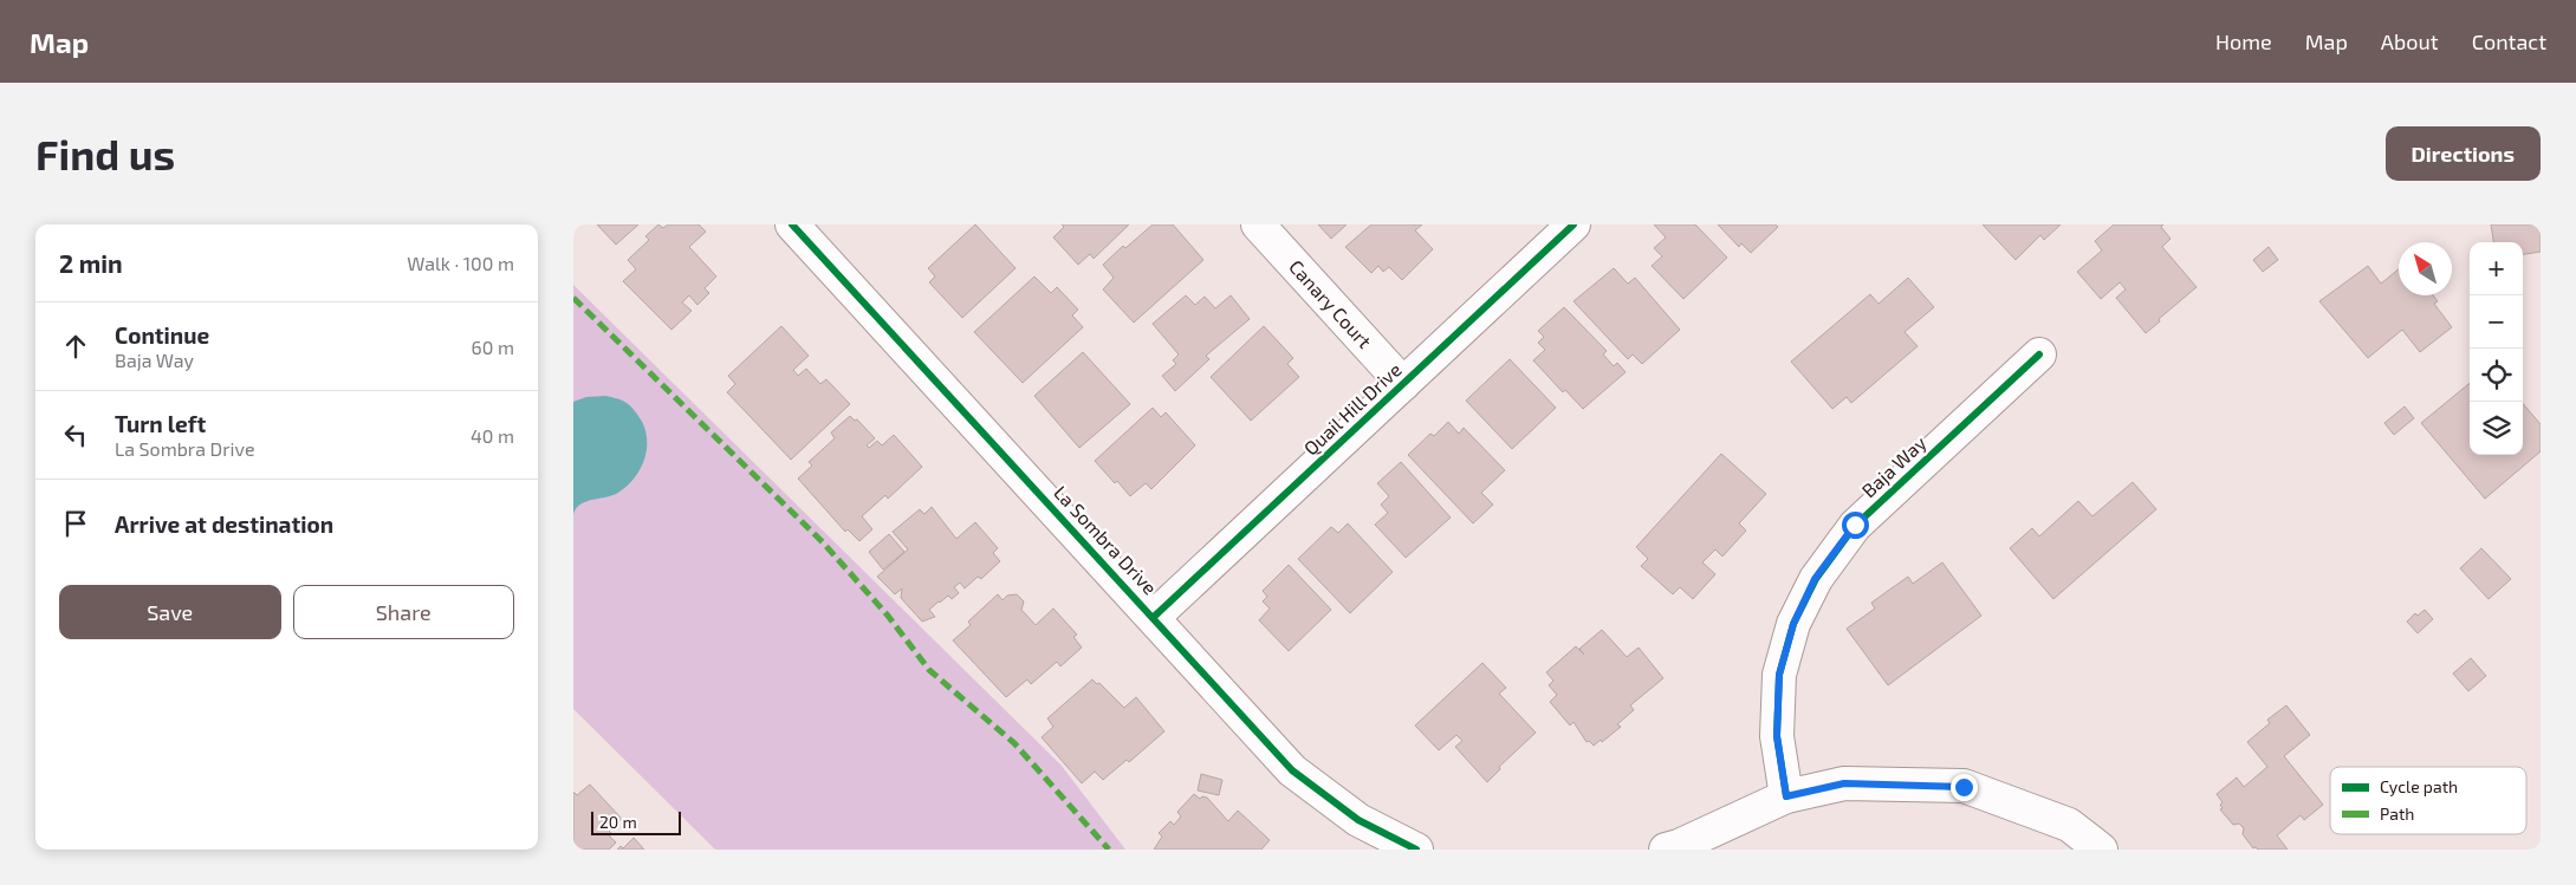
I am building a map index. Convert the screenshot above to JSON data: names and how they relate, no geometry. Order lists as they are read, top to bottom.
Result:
{
  "streets": {
    "street": [
      "Canary Court",
      "Quail Hill Drive",
      "Baja Way",
      "La Sombra Drive"
    ]
  },
  "crossings": [
    ["Canary Court", "Quail Hill Drive"],
    ["Quail Hill Drive", "La Sombra Drive"]
  ],
  "legend": ["Cycle path", "Path"],
  "scale_bar": "20 m",
  "north": "top left",
  "page": {
    "header": "Map",
    "nav": [
      "Home",
      "Map",
      "About",
      "Contact"
    ],
    "buttons": [
      "Directions",
      ["Save", "Share"]
    ],
    "title": "Find us",
    "heading": ["2 min", "Walk · 100 m"],
    "map_buttons": ["+", "−"],
    "list": [
      ["Continue", "Baja Way", "60 m"],
      ["Turn left", "La Sombra Drive", "40 m"],
      "Arrive at destination"
    ],
    "scale": "20 m"
  }
}
